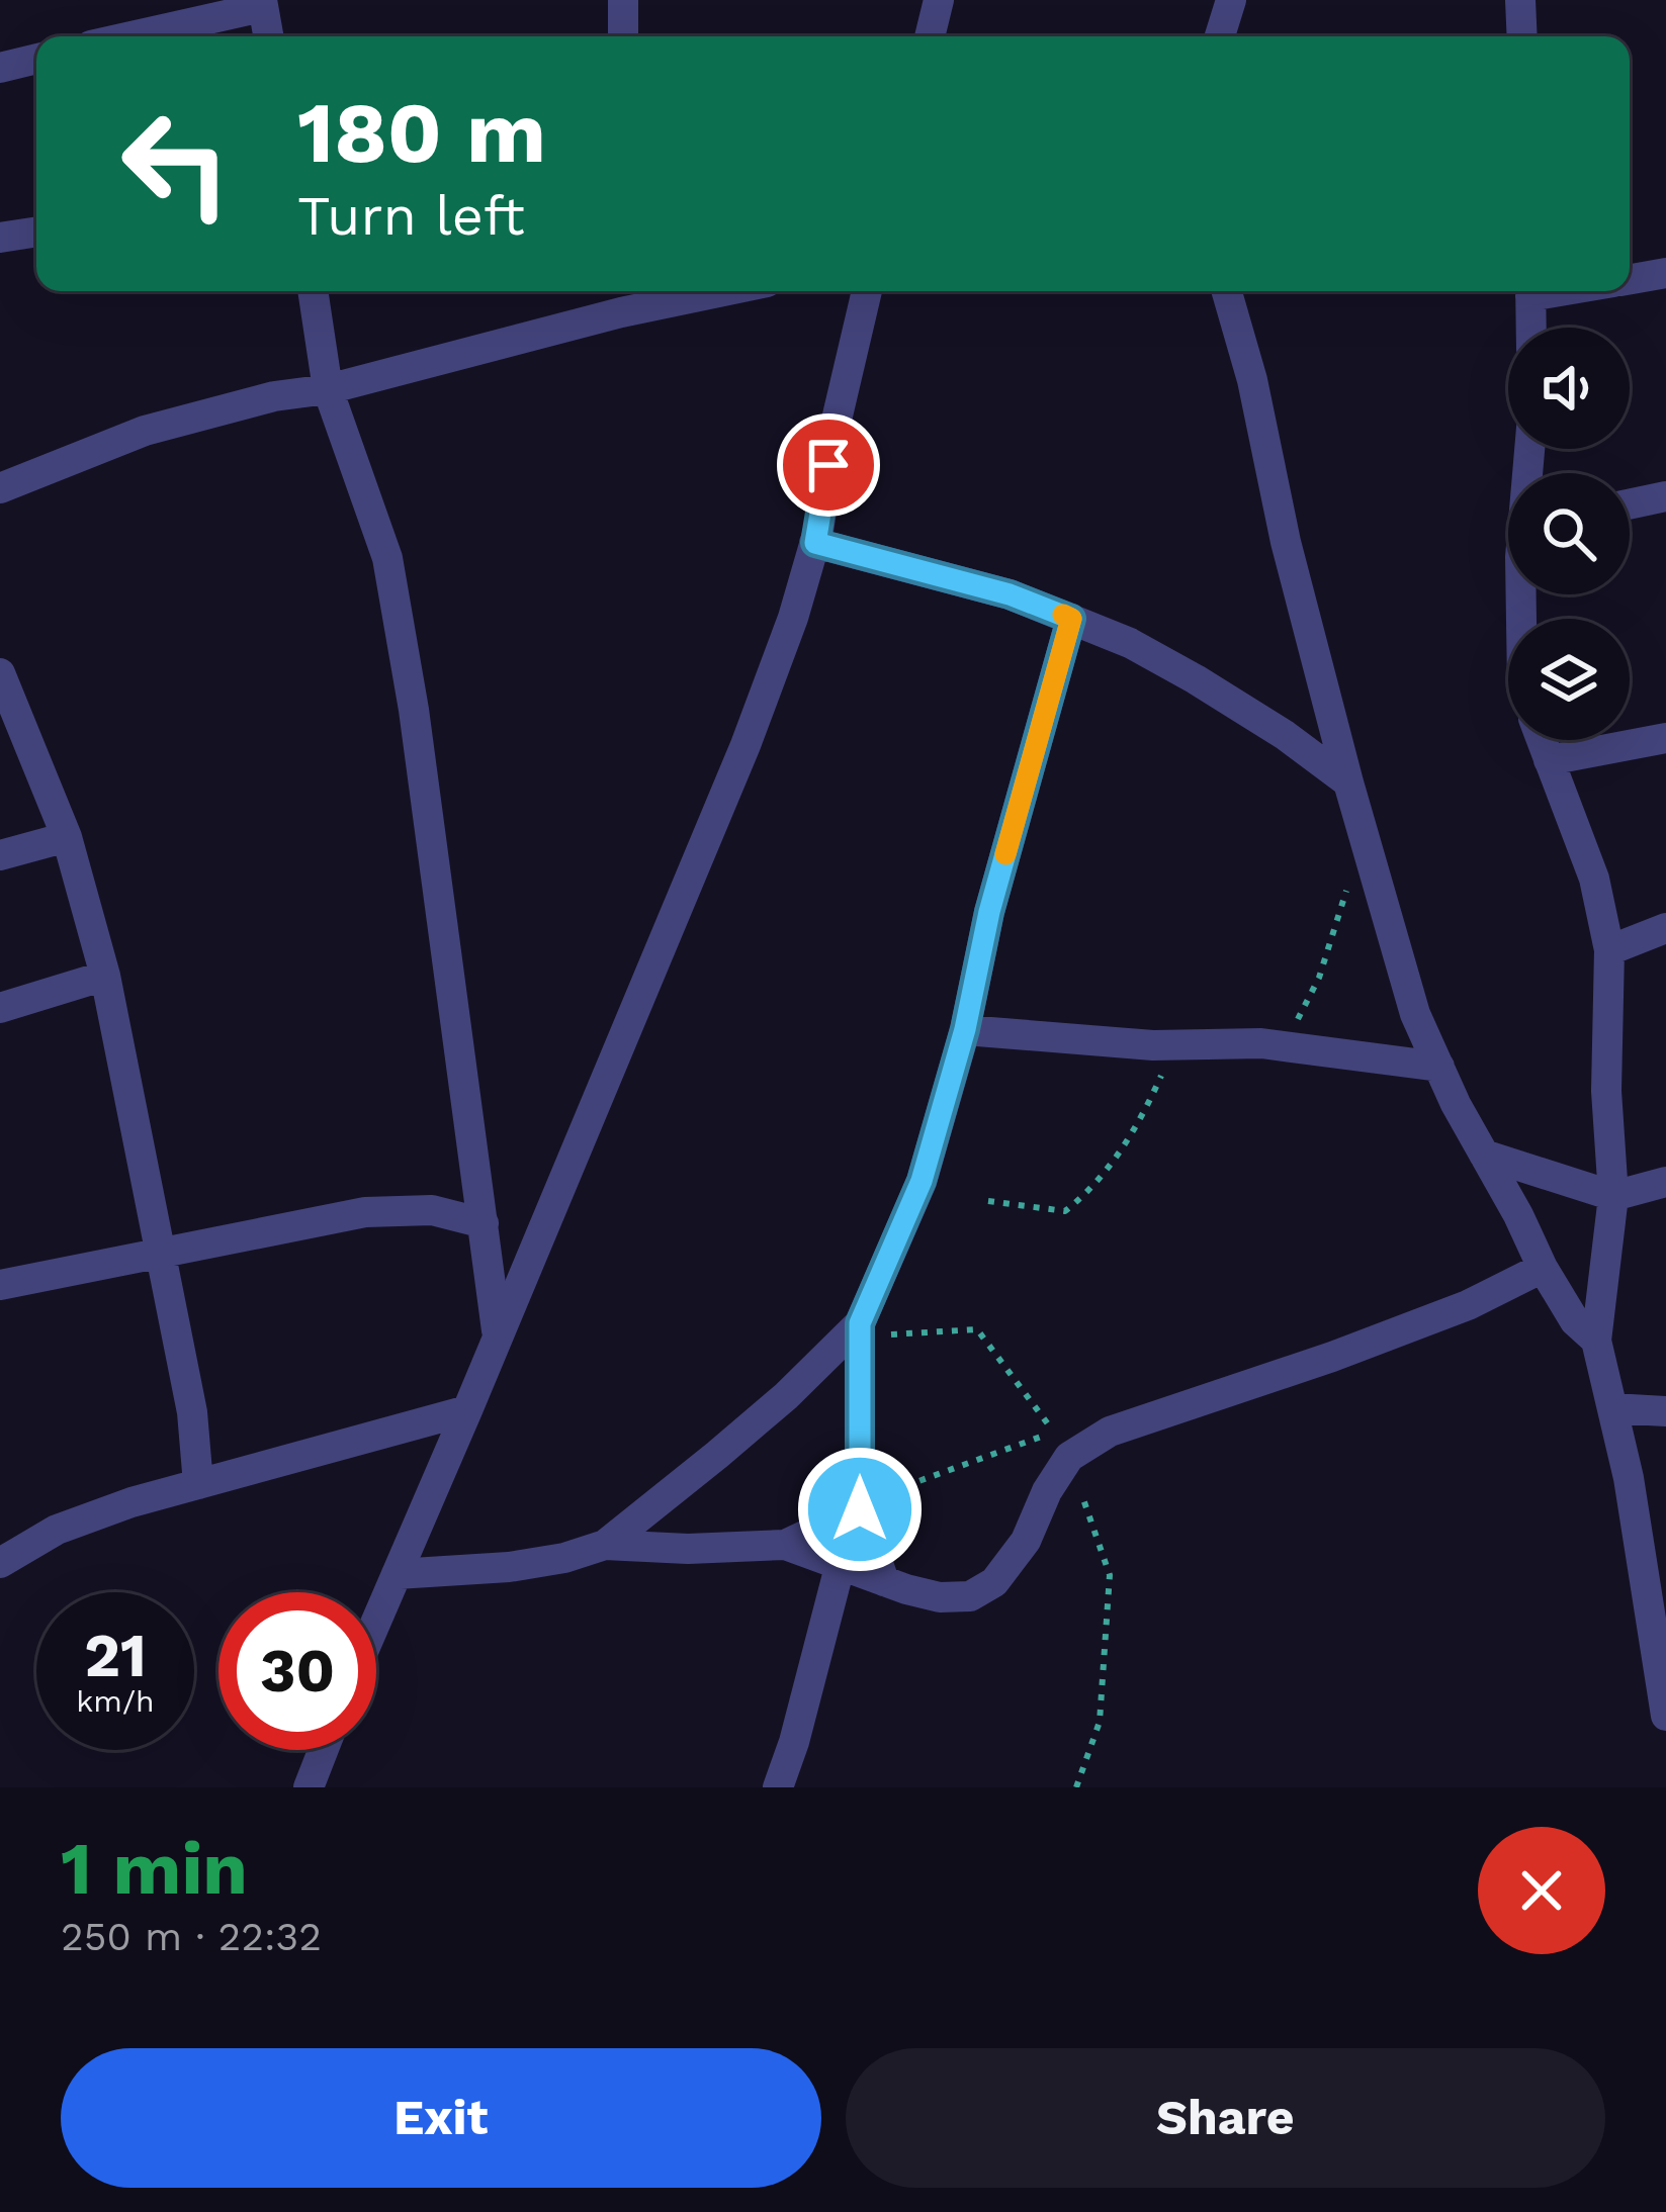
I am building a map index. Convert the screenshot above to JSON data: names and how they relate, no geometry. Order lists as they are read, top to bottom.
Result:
{
  "page": {
    "turn": ["180 m", "Turn left"],
    "speed": "21 km/h",
    "limit": "30",
    "heading": ["1 min", "250 m · 22:32"],
    "buttons": ["Exit", "Share"]
  }
}
